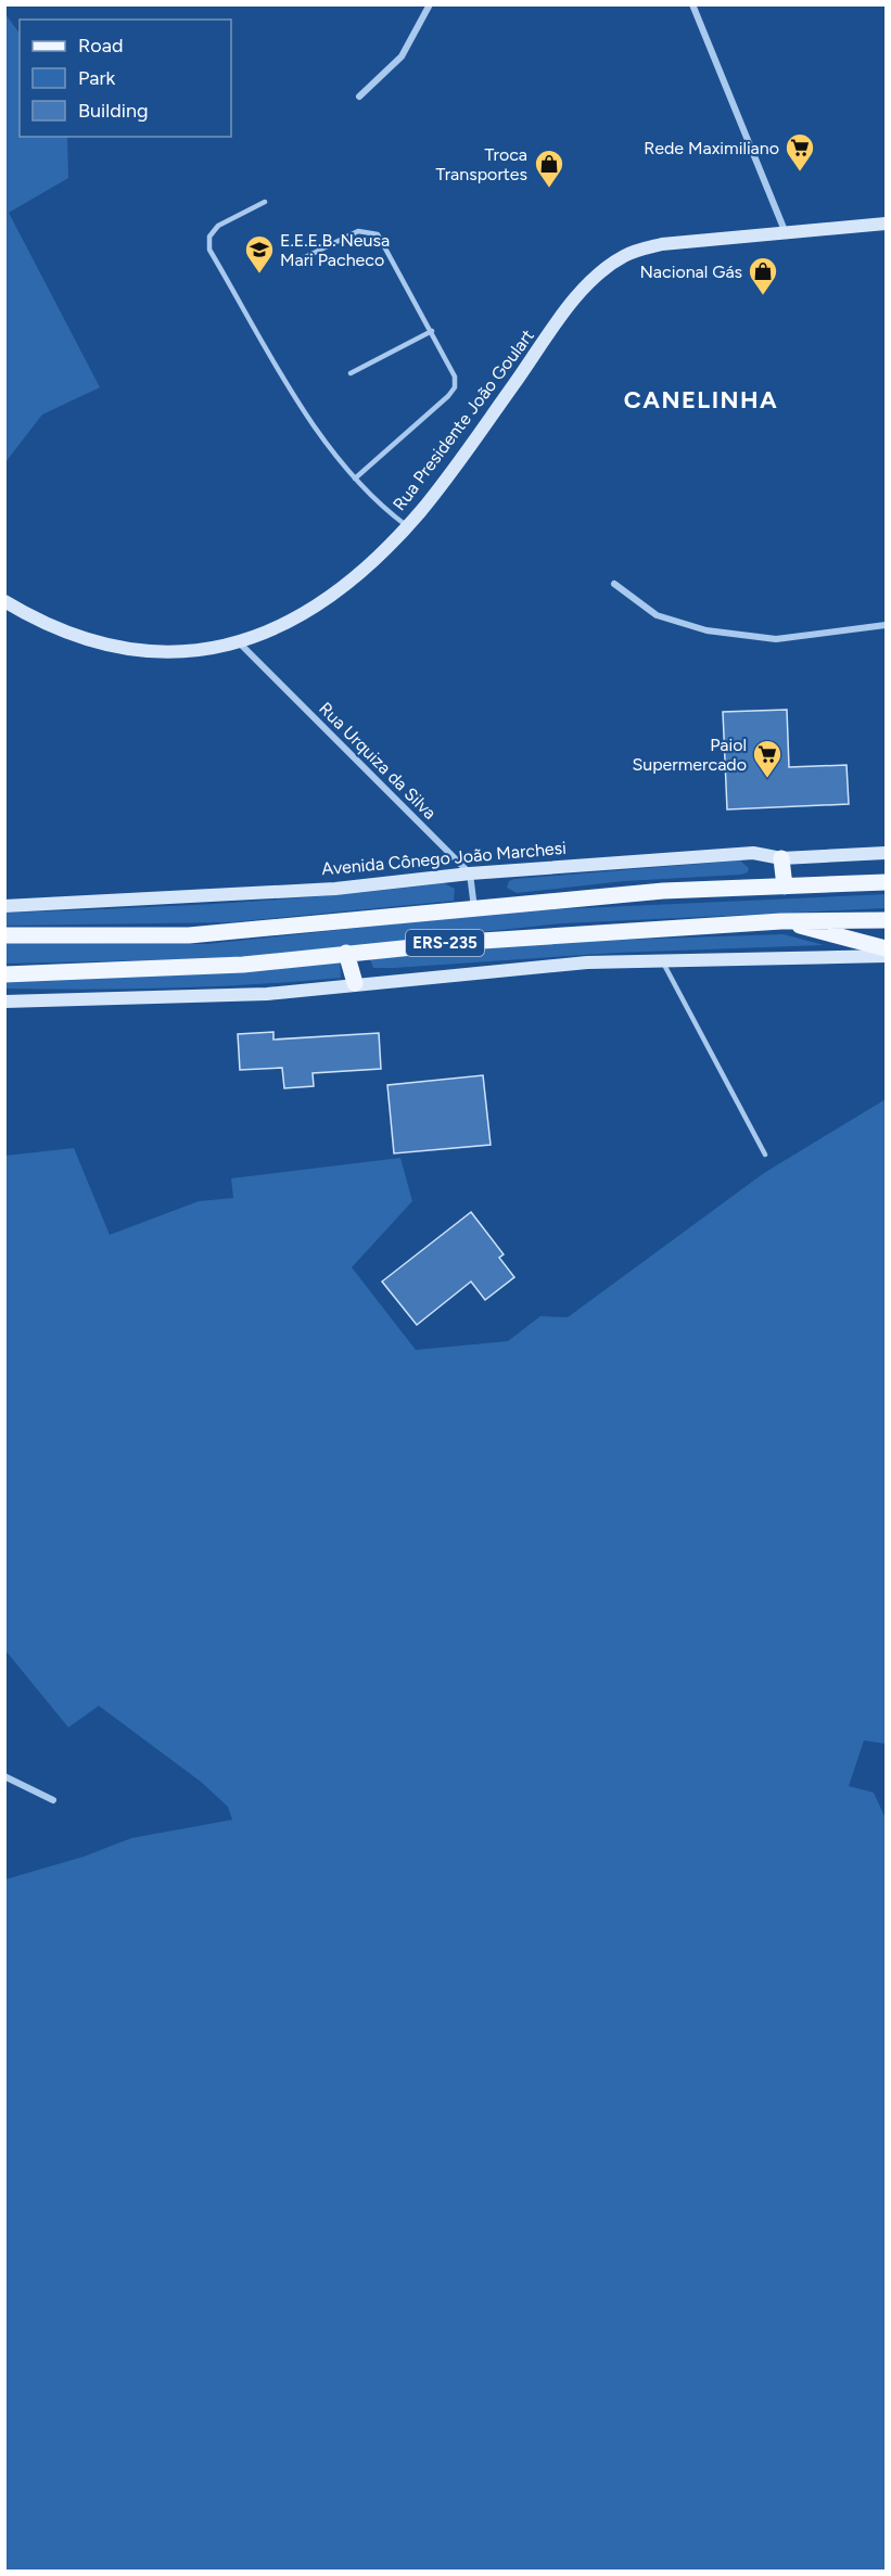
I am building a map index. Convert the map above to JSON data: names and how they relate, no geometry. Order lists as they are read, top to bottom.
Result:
{
  "streets": {
    "main road": ["ERS-235"],
    "street": ["Rua Presidente João Goulart", "Rua Urquiza da Silva", "Avenida Cônego João Marchesi"]
  },
  "crossings": [
    ["Rua Presidente João Goulart", "Rua Urquiza da Silva"],
    ["Rua Urquiza da Silva", "Avenida Cônego João Marchesi"]
  ],
  "districts": ["CANELINHA"],
  "places": {
    "supermarket": ["Rede Maximiliano", "Paiol Supermercado"],
    "shop": ["Troca Transportes", "Nacional Gás"],
    "school or university": ["E.E.E.B. Neusa Mari Pacheco"]
  },
  "legend": ["Road", "Park", "Building"]
}
